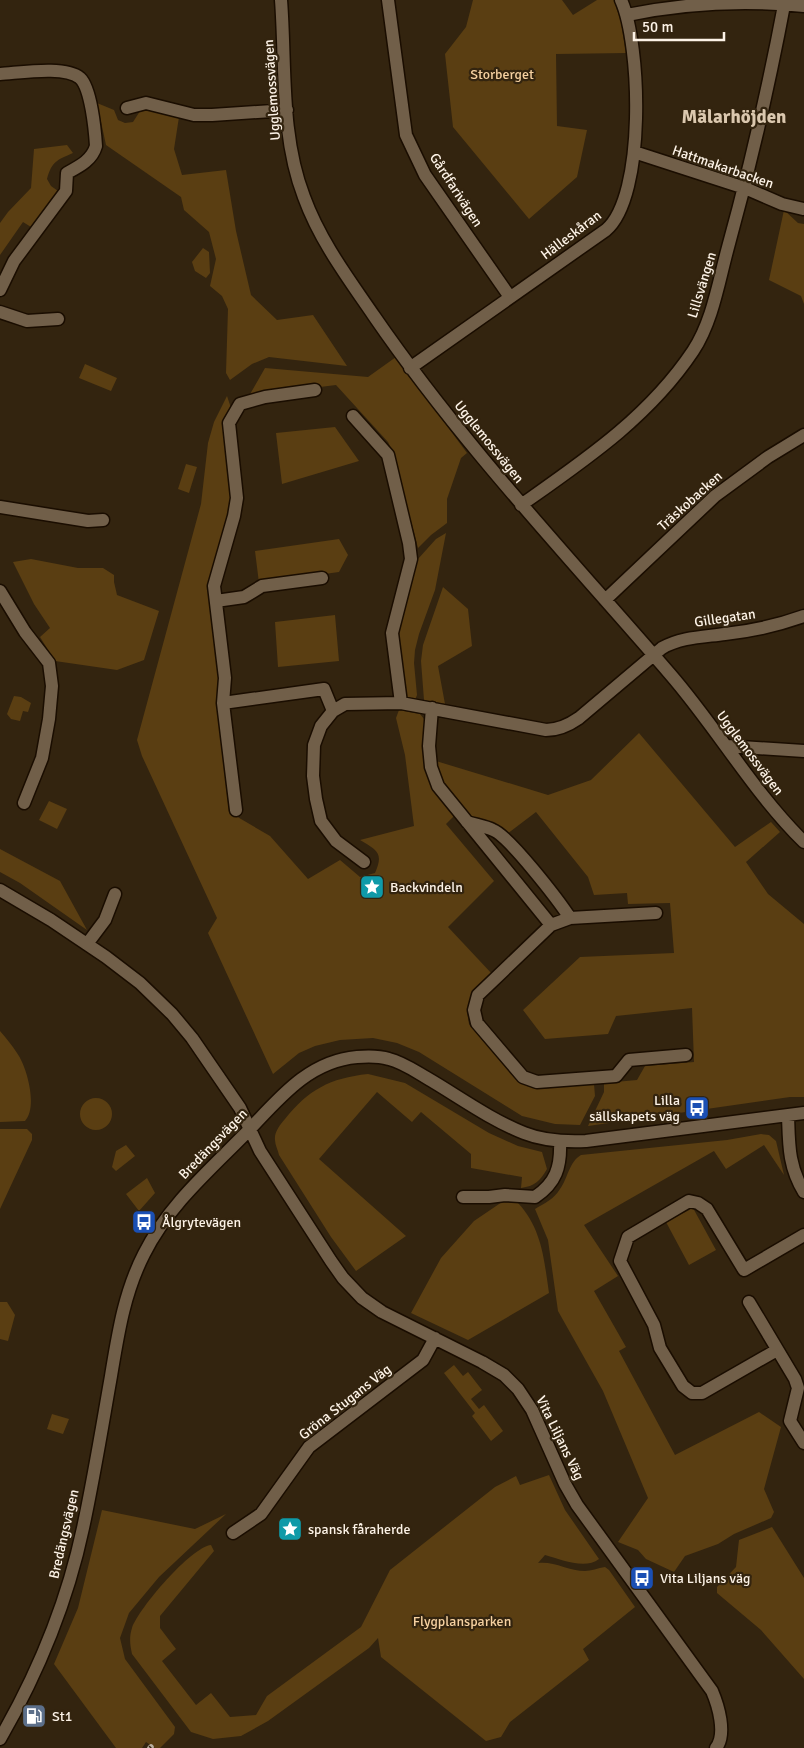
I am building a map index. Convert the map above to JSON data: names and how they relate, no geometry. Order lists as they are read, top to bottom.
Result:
{
  "streets": {
    "street": [
      "Ugglemossvägen",
      "Hattmakarbacken",
      "Gårdfarivägen",
      "Hälleskåran",
      "Lillsvängen",
      "Träskobacken",
      "Gillegatan",
      "Bredängsvägen",
      "Gröna Stugans Väg",
      "Vita Liljans Väg"
    ]
  },
  "crossings": [
    ["Ugglemossvägen", "Hälleskåran"],
    ["Ugglemossvägen", "Lillsvängen"],
    ["Ugglemossvägen", "Träskobacken"],
    ["Ugglemossvägen", "Gillegatan"],
    ["Hattmakarbacken", "Hälleskåran"],
    ["Hattmakarbacken", "Lillsvängen"],
    ["Gårdfarivägen", "Hälleskåran"],
    ["Bredängsvägen", "Vita Liljans Väg"],
    ["Gröna Stugans Väg", "Vita Liljans Väg"]
  ],
  "districts": ["Mälarhöjden"],
  "parks": ["Storberget", "Flygplansparken"],
  "places": {
    "place": ["Backvindeln", "spansk fåraherde"],
    "bus stop": ["Lilla sällskapets väg", "Ålgrytevägen", "Vita Liljans väg"],
    "fuel station": ["St1"]
  },
  "scale_bar": "50 m"
}
